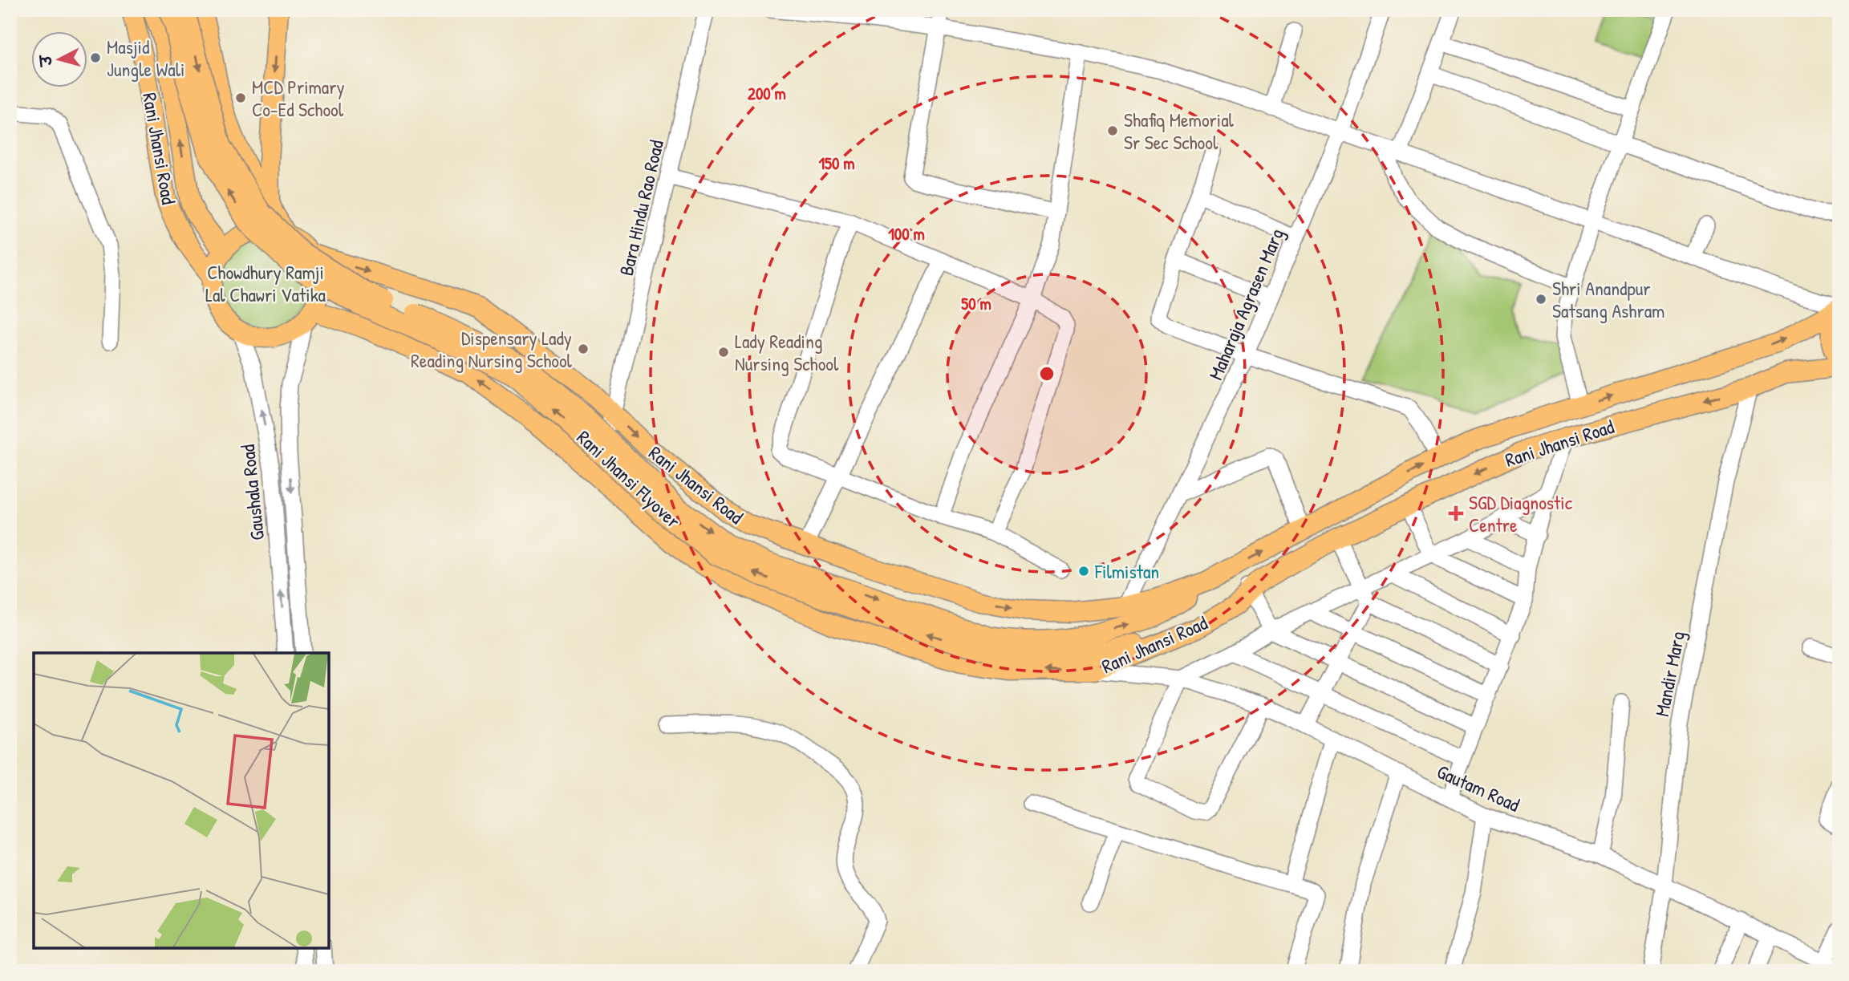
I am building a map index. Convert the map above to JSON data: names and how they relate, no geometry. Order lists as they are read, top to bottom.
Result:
{
  "streets": {
    "main road": ["Rani Jhansi Road", "Rani Jhansi Flyover"],
    "street": [
      "Bara Hindu Rao Road",
      "Maharaja Agrasen Marg",
      "Gaushala Road",
      "Mandir Marg",
      "Gautam Road"
    ]
  },
  "crossings": [
    ["Rani Jhansi Road", "Bara Hindu Rao Road"],
    ["Rani Jhansi Road", "Maharaja Agrasen Marg"],
    ["Rani Jhansi Road", "Rani Jhansi Flyover"],
    ["Rani Jhansi Road", "Gaushala Road"],
    ["Rani Jhansi Road", "Mandir Marg"],
    ["Rani Jhansi Road", "Gautam Road"],
    ["Mandir Marg", "Gautam Road"]
  ],
  "parks": ["Chowdhury Ramji Lal Chawri Vatika"],
  "places": {
    "other": [
      "Masjid Jungle Wali",
      "MCD Primary Co-Ed School",
      "Shafiq Memorial Sr Sec School",
      "Shri Anandpur Satsang Ashram",
      "Dispensary Lady Reading Nursing School",
      "Lady Reading Nursing School",
      "Filmistan"
    ],
    "health": ["SGD Diagnostic Centre"]
  },
  "north": "left",
  "rings": [
    "200 m",
    "150 m",
    "100 m",
    "50 m"
  ]
}
